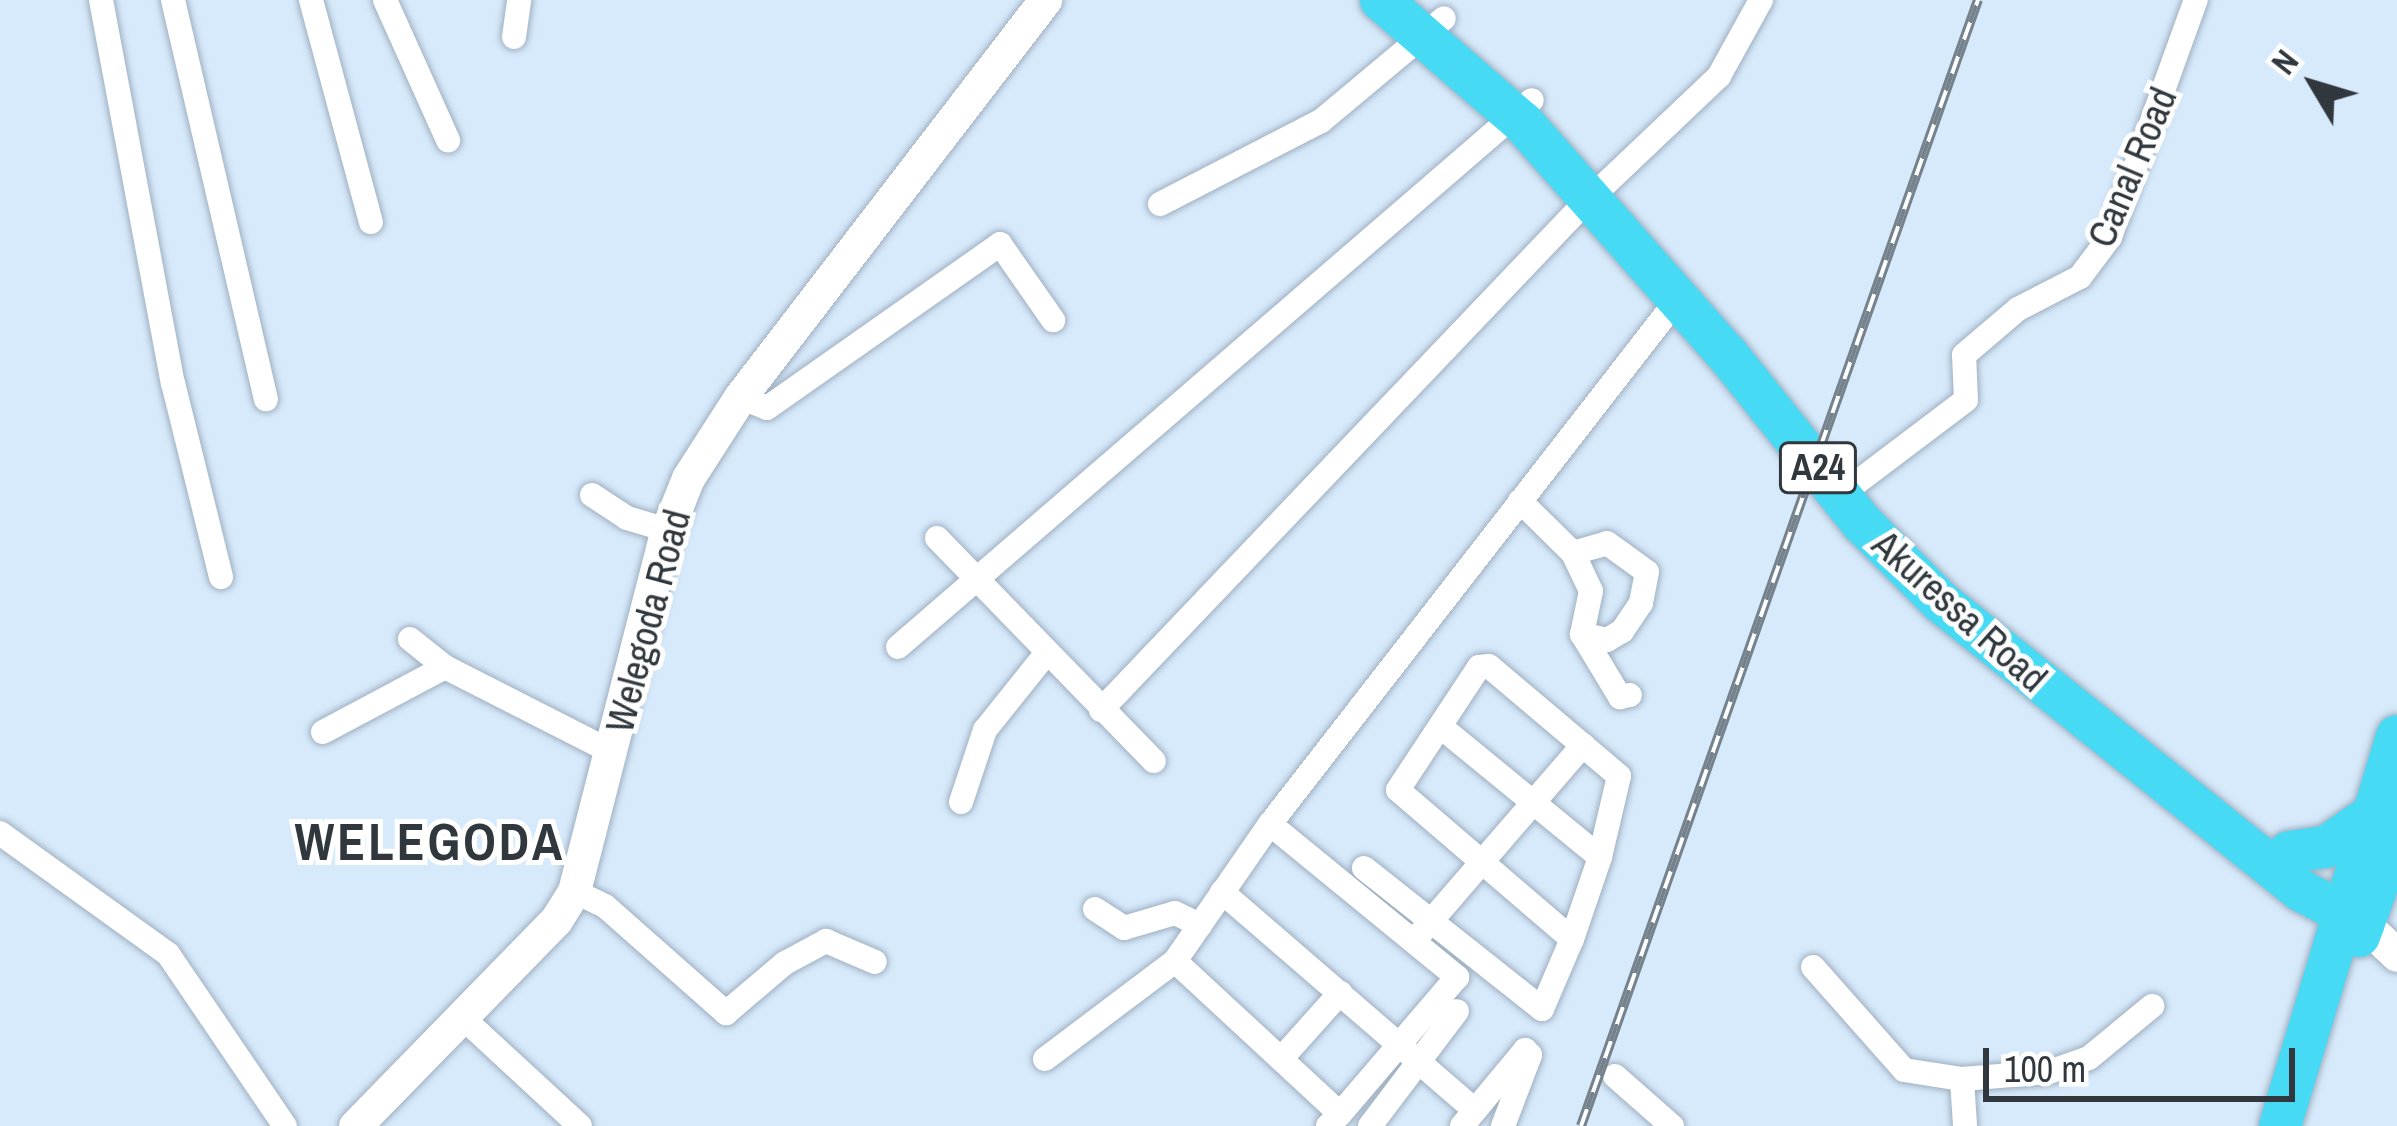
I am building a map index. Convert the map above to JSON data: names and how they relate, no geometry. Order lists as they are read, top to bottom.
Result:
{
  "streets": {
    "highway": ["A24", "Akuressa Road"],
    "street": ["Canal Road", "Welegoda Road"]
  },
  "crossings": [
    ["Canal Road", "Akuressa Road"]
  ],
  "districts": ["WELEGODA"],
  "scale_bar": "100 m",
  "north": "top left"
}
